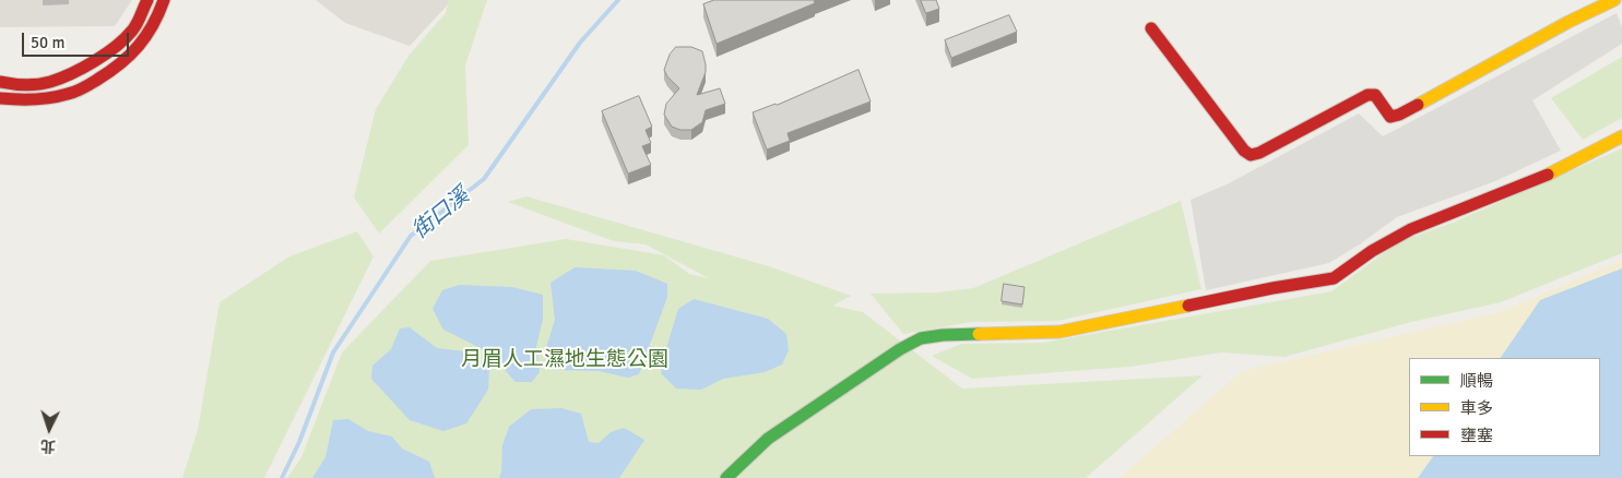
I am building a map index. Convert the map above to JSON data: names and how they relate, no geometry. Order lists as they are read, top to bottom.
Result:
{
  "water": ["街口溪"],
  "parks": ["月眉人工濕地生態公園"],
  "legend": ["順暢", "車多", "壅塞"],
  "scale_bar": "50 m",
  "north": "bottom"
}
